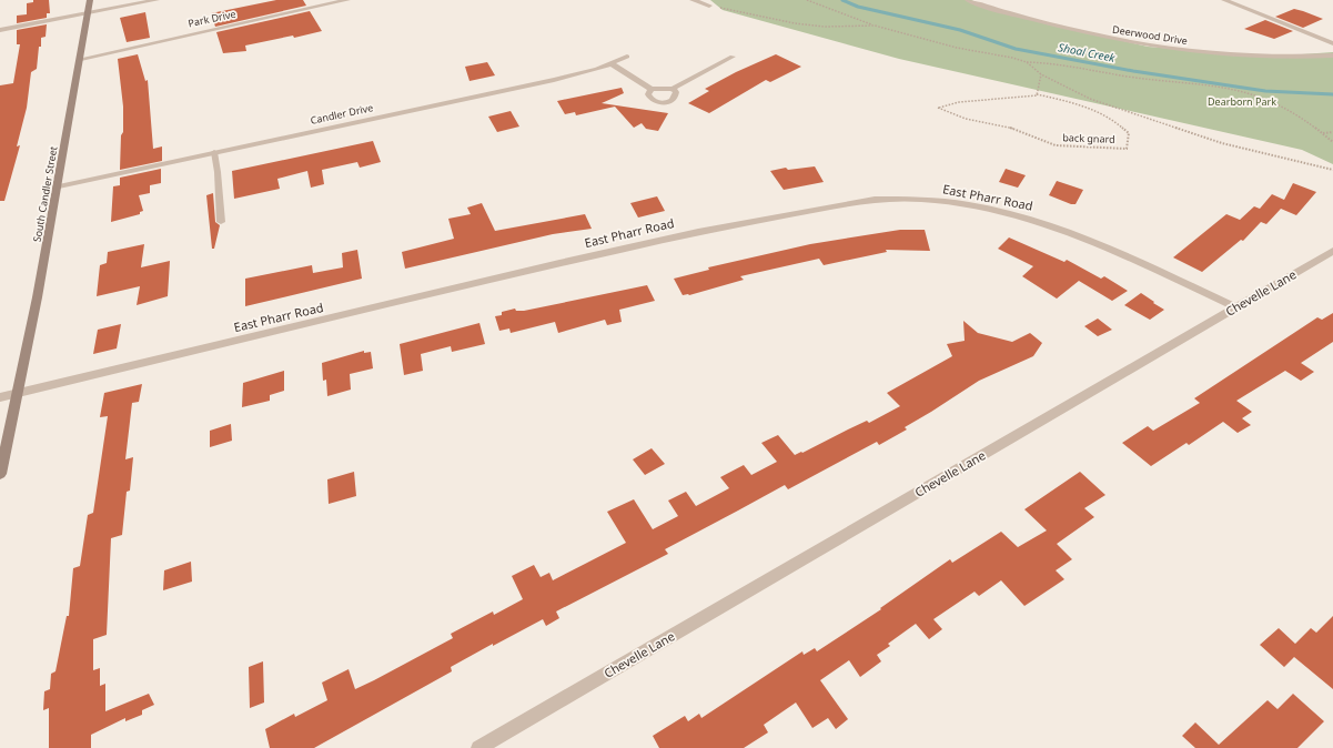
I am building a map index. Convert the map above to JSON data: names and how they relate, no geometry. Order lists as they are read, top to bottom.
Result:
{
  "streets": {
    "main road": ["South Candler Street"],
    "street": [
      "Park Drive",
      "Deerwood Drive",
      "Candler Drive",
      "East Pharr Road",
      "Chevelle Lane"
    ],
    "path": ["back gnard"]
  },
  "crossings": [
    ["Park Drive", "South Candler Street"],
    ["Candler Drive", "South Candler Street"],
    ["South Candler Street", "East Pharr Road"],
    ["East Pharr Road", "Chevelle Lane"]
  ],
  "water": ["Shoal Creek"],
  "parks": ["Dearborn Park"]
}
